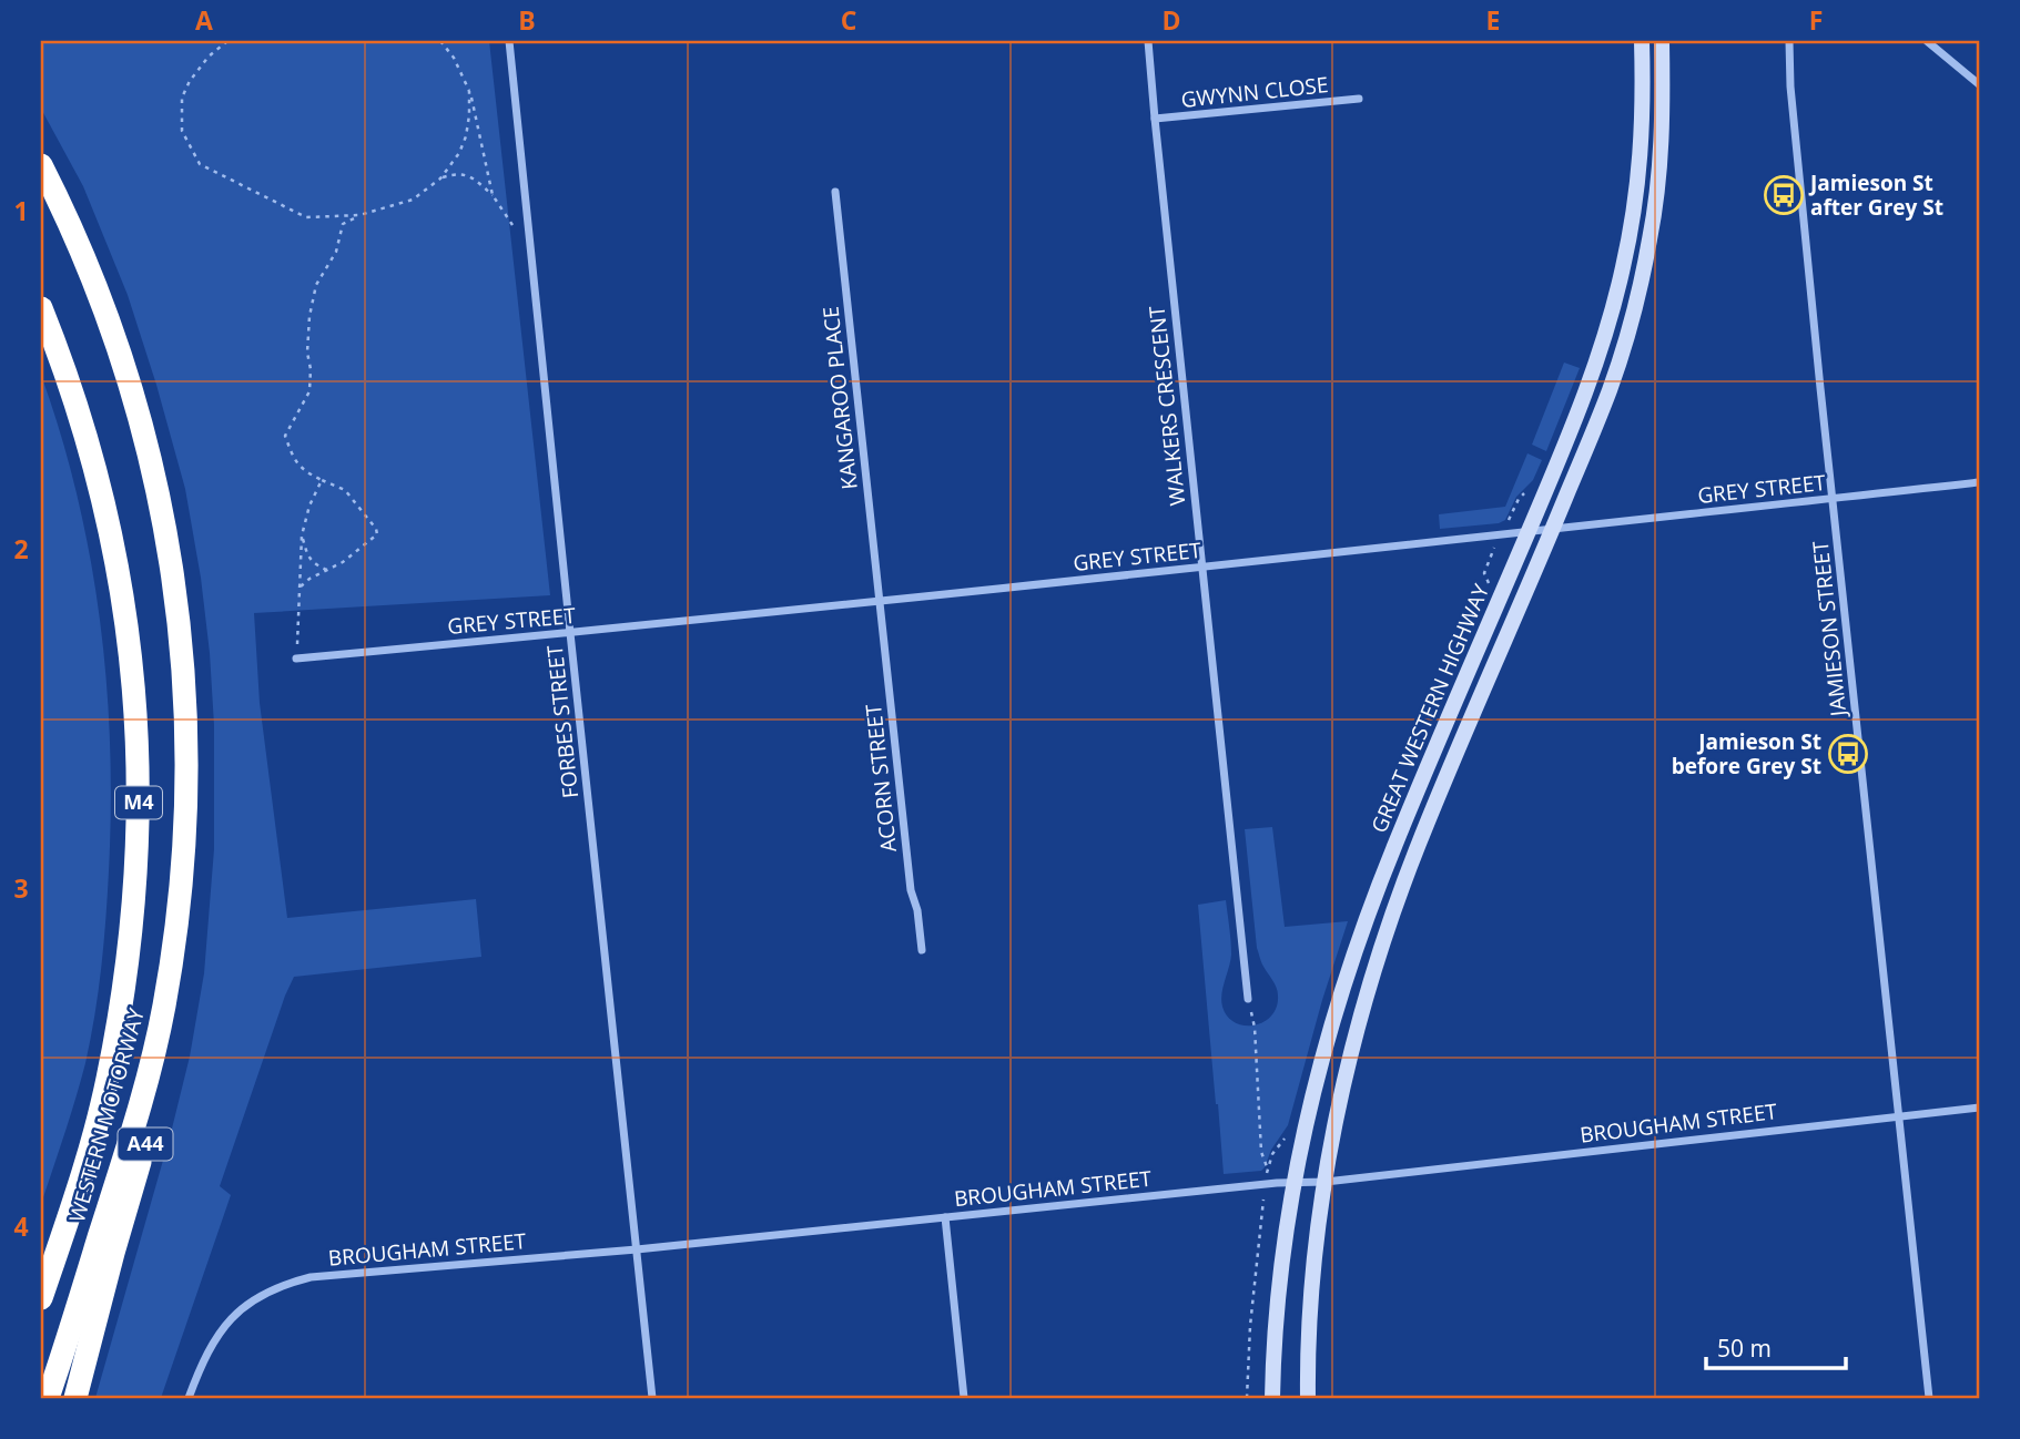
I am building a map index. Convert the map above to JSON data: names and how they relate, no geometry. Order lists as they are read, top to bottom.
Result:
{
  "streets": {
    "highway": ["M4", "WESTERN MOTORWAY", "A44"],
    "main road": ["GREAT WESTERN HIGHWAY"],
    "street": [
      "GWYNN CLOSE",
      "KANGAROO PLACE",
      "WALKERS CRESCENT",
      "GREY STREET",
      "JAMIESON STREET",
      "FORBES STREET",
      "ACORN STREET",
      "BROUGHAM STREET"
    ]
  },
  "crossings": [
    ["GWYNN CLOSE", "WALKERS CRESCENT"],
    ["KANGAROO PLACE", "GREY STREET"],
    ["KANGAROO PLACE", "ACORN STREET"],
    ["WALKERS CRESCENT", "GREY STREET"],
    ["GREY STREET", "JAMIESON STREET"],
    ["GREY STREET", "GREAT WESTERN HIGHWAY"],
    ["GREY STREET", "FORBES STREET"],
    ["GREY STREET", "ACORN STREET"],
    ["JAMIESON STREET", "BROUGHAM STREET"],
    ["GREAT WESTERN HIGHWAY", "BROUGHAM STREET"],
    ["FORBES STREET", "BROUGHAM STREET"],
    ["WESTERN MOTORWAY", "A44"]
  ],
  "places": {
    "bus stop": ["Jamieson St after Grey St", "Jamieson St before Grey St"]
  },
  "scale_bar": "50 m",
  "grid": {
    "columns": [
      "A",
      "B",
      "C",
      "D",
      "E",
      "F"
    ],
    "rows": [
      "1",
      "2",
      "3",
      "4"
    ]
  }
}
